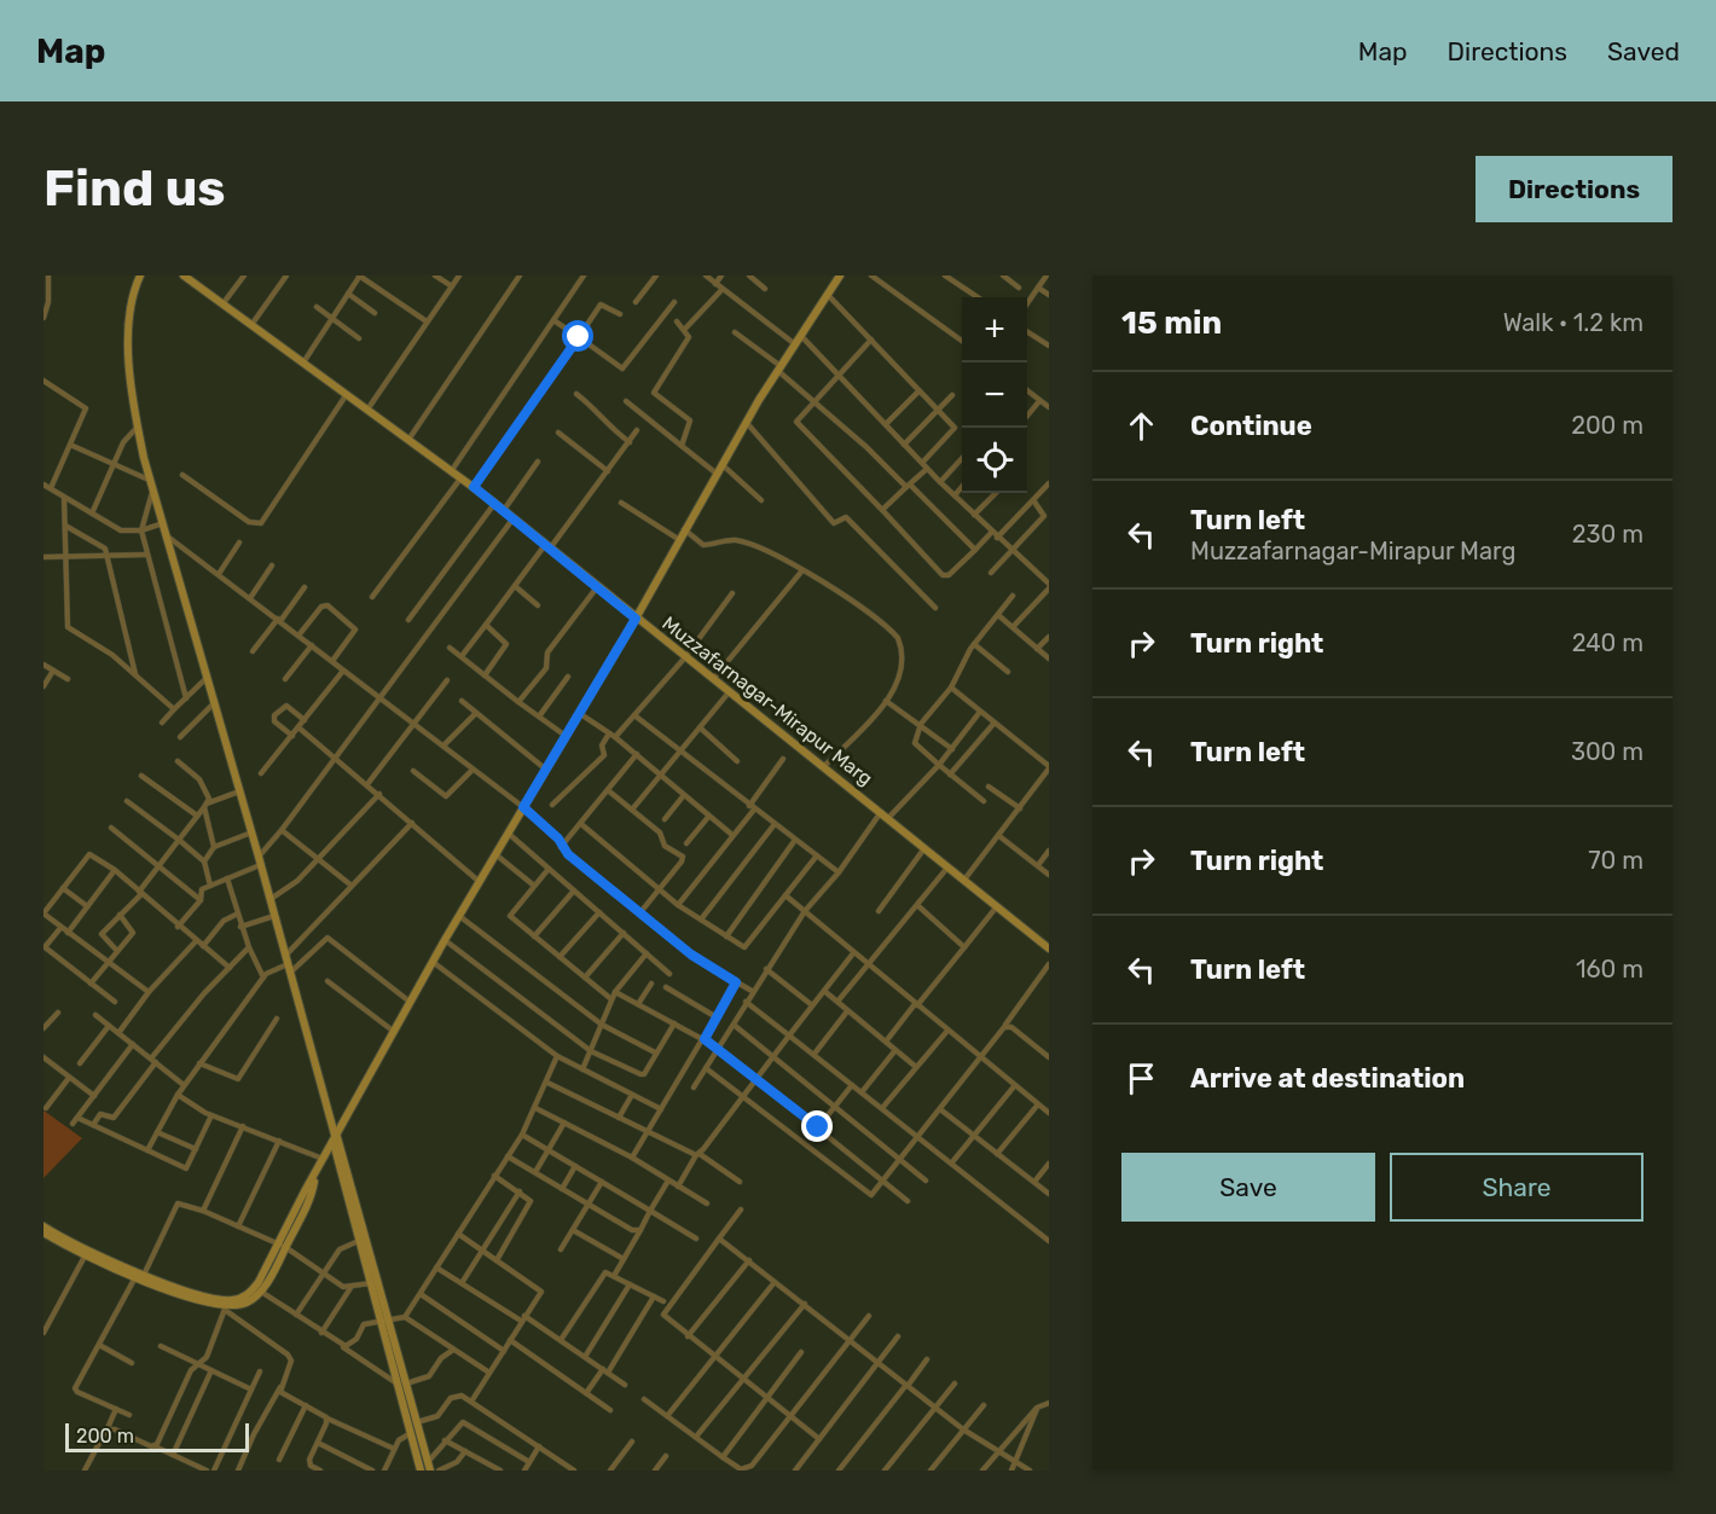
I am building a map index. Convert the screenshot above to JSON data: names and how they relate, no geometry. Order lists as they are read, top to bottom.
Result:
{
  "streets": {
    "main road": ["Muzzafarnagar-Mirapur Marg"]
  },
  "scale_bar": "200 m",
  "page": {
    "header": "Map",
    "nav": ["Map", "Directions", "Saved"],
    "buttons": [
      "Directions",
      ["Save", "Share"]
    ],
    "title": "Find us",
    "heading": ["15 min", "Walk · 1.2 km"],
    "map_buttons": ["+", "−"],
    "list": [
      ["Continue", "200 m"],
      ["Turn left", "Muzzafarnagar-Mirapur Marg", "230 m"],
      ["Turn right", "240 m"],
      ["Turn left", "300 m"],
      ["Turn right", "70 m"],
      ["Turn left", "160 m"],
      "Arrive at destination"
    ],
    "scale": "200 m"
  }
}
